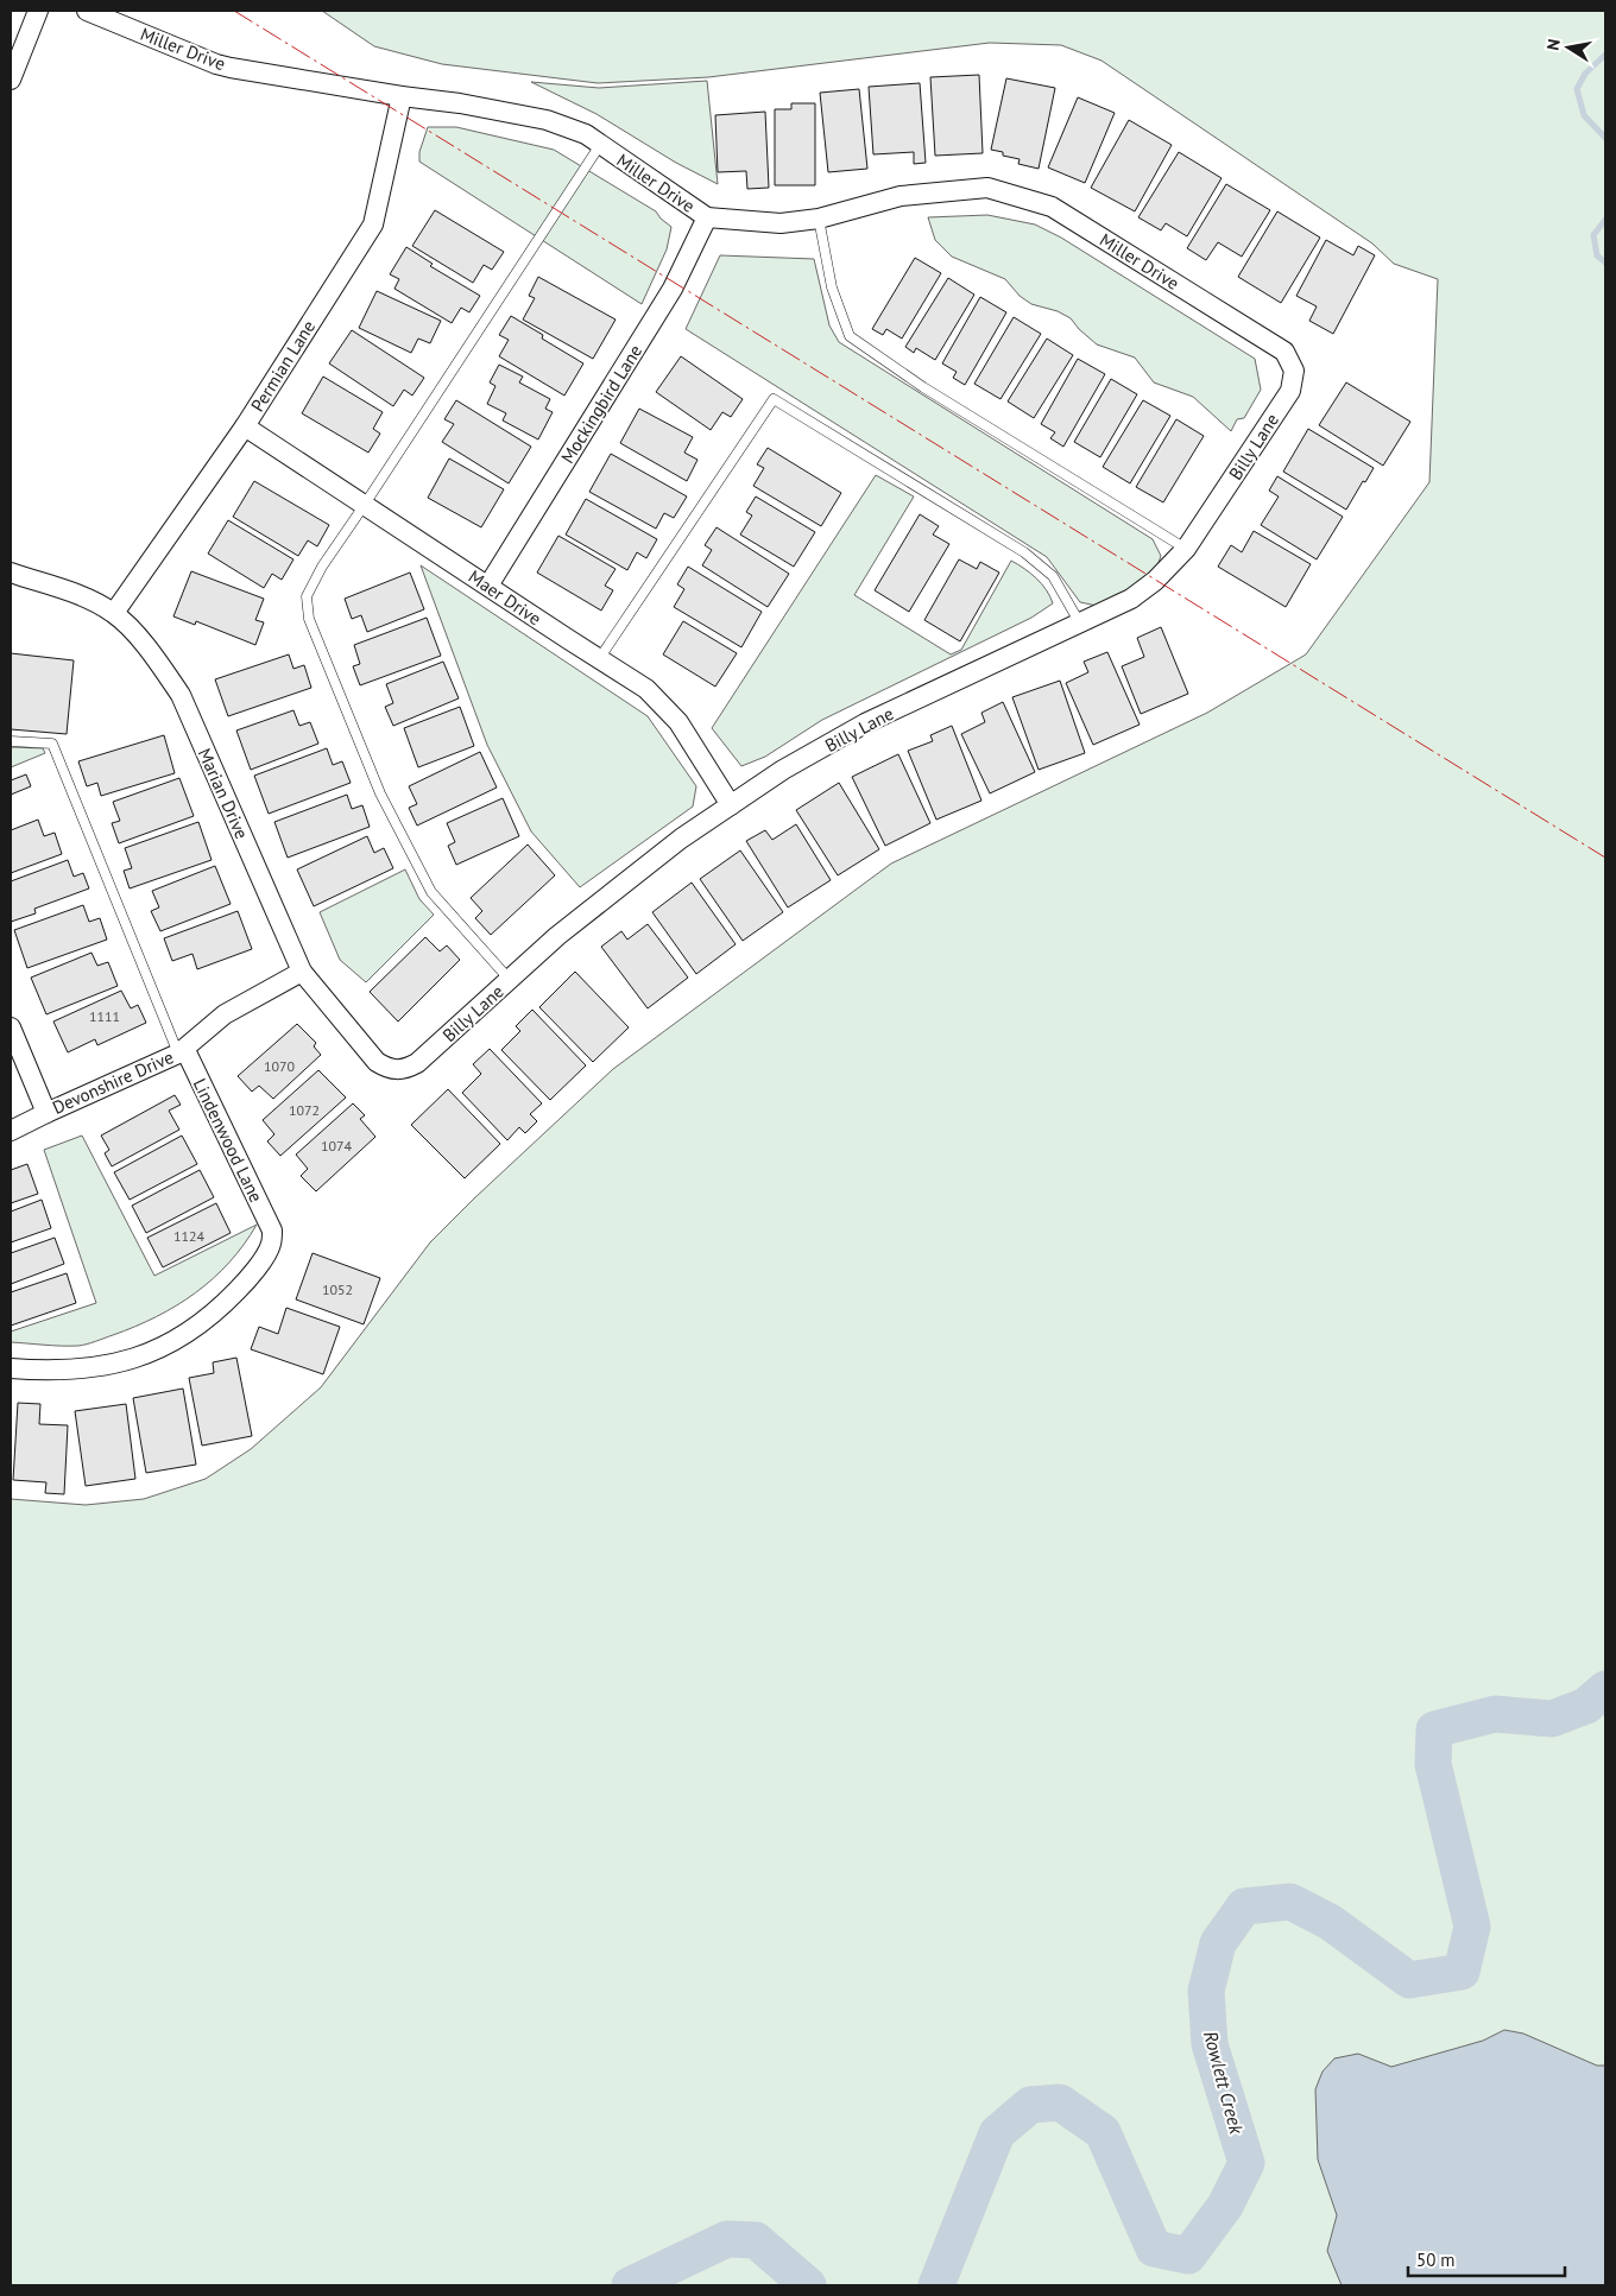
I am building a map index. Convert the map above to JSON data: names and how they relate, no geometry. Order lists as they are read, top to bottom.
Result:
{
  "streets": {
    "street": [
      "Miller Drive",
      "Permian Lane",
      "Mockingbird Lane",
      "Billy Lane",
      "Maer Drive",
      "Marian Drive",
      "Devonshire Drive",
      "Lindenwood Lane"
    ]
  },
  "crossings": [
    ["Miller Drive", "Permian Lane"],
    ["Miller Drive", "Mockingbird Lane"],
    ["Miller Drive", "Billy Lane"],
    ["Permian Lane", "Maer Drive"],
    ["Permian Lane", "Marian Drive"],
    ["Mockingbird Lane", "Maer Drive"],
    ["Billy Lane", "Maer Drive"],
    ["Billy Lane", "Marian Drive"],
    ["Marian Drive", "Devonshire Drive"],
    ["Devonshire Drive", "Lindenwood Lane"]
  ],
  "water": ["Rowlett Creek"],
  "house_numbers": [
    "1111",
    "1070",
    "1072",
    "1074",
    "1124",
    "1052"
  ],
  "scale_bar": "50 m",
  "north": "left"
}
